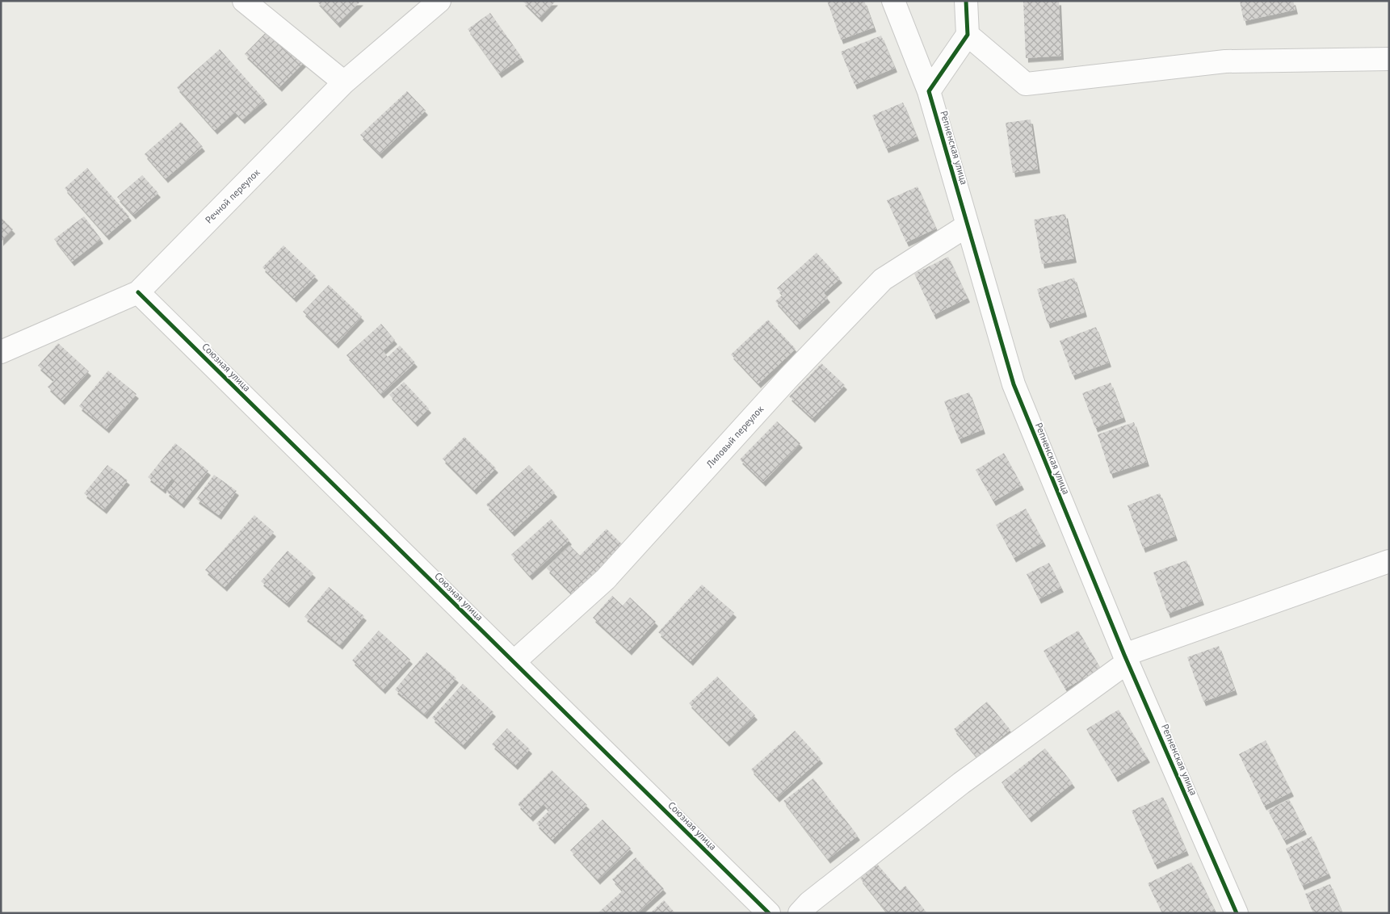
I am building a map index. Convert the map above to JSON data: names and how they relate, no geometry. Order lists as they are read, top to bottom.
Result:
{
  "streets": {
    "street": [
      "Репненская улица",
      "Речной переулок",
      "Союзная улица",
      "Лиловый переулок"
    ]
  },
  "crossings": [
    ["Репненская улица", "Лиловый переулок"],
    ["Речной переулок", "Союзная улица"],
    ["Союзная улица", "Лиловый переулок"]
  ]
}
